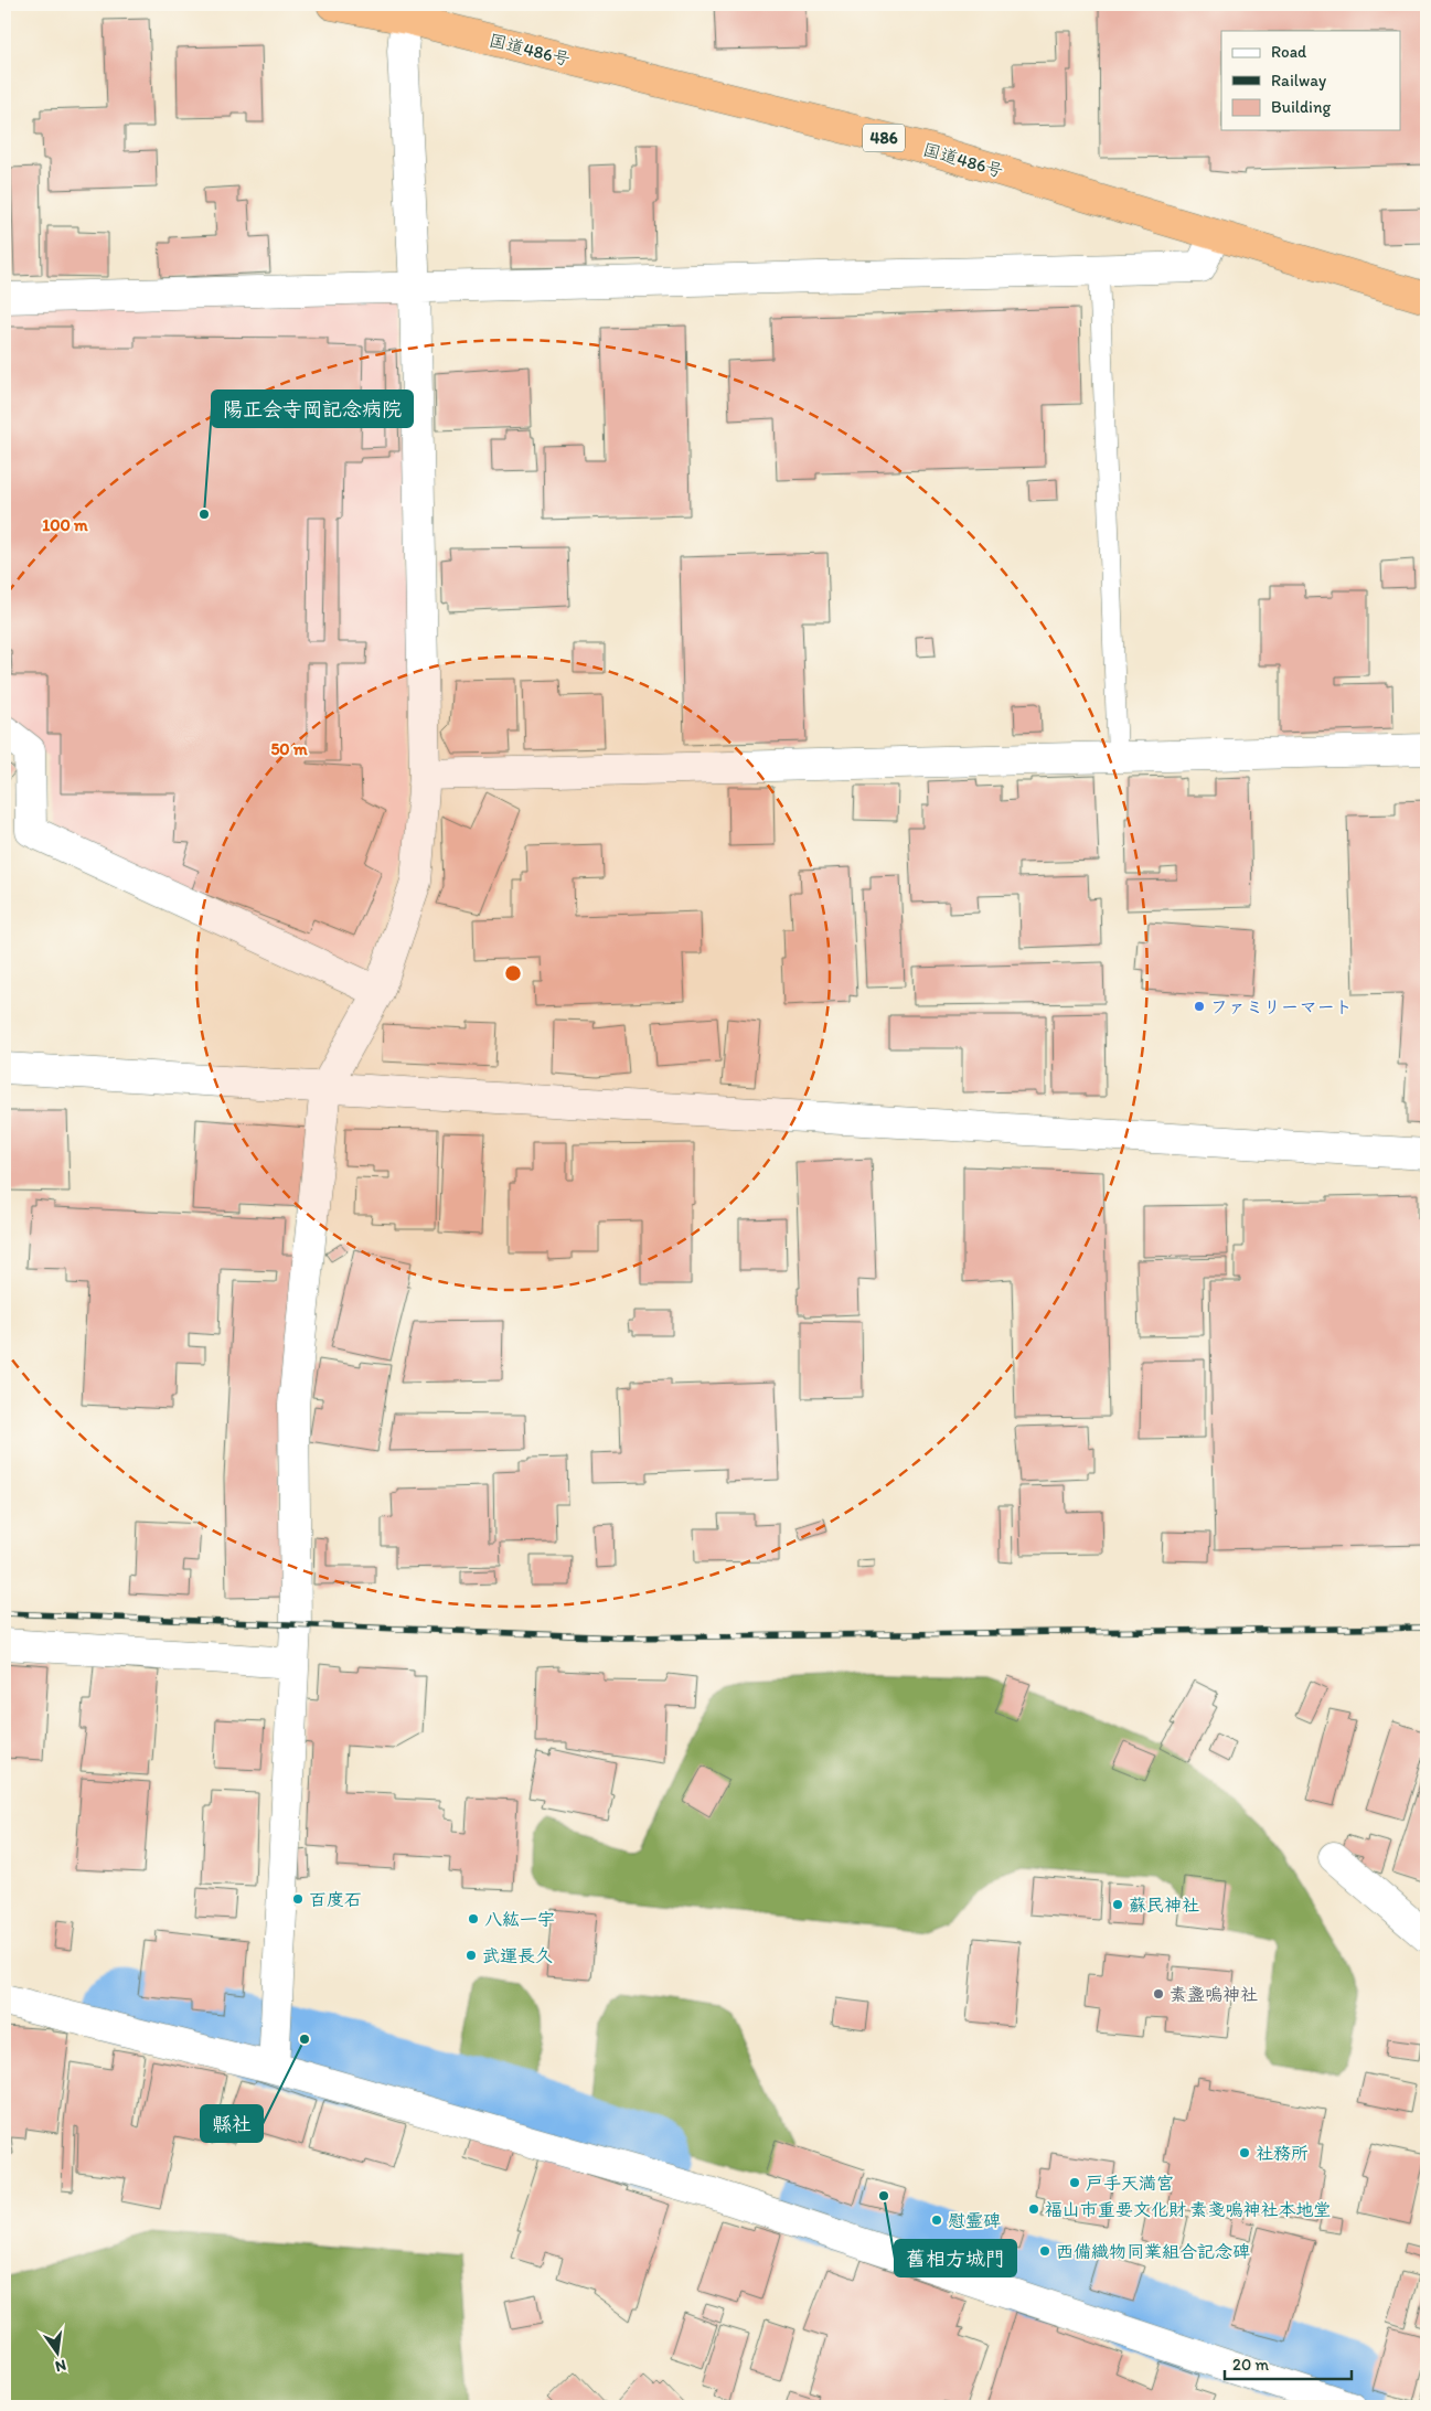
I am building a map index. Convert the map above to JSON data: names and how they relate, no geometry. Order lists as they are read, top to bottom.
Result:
{
  "streets": {
    "highway": ["国道486号", "486"]
  },
  "places": [
    "陽正会寺岡記念病院",
    "ファミリーマート",
    "百度石",
    "蘇民神社",
    "八紘一宇",
    "武運長久",
    "素盞嗚神社",
    "縣社",
    "社務所",
    "戸手天満宮",
    "舊相方城門",
    "福山市重要文化財 素戔嗚神社本地堂",
    "慰霊碑",
    "西備織物同業組合記念碑"
  ],
  "legend": ["Road", "Railway", "Building"],
  "scale_bar": "20 m",
  "north": "bottom",
  "rings": ["100 m", "50 m"]
}
